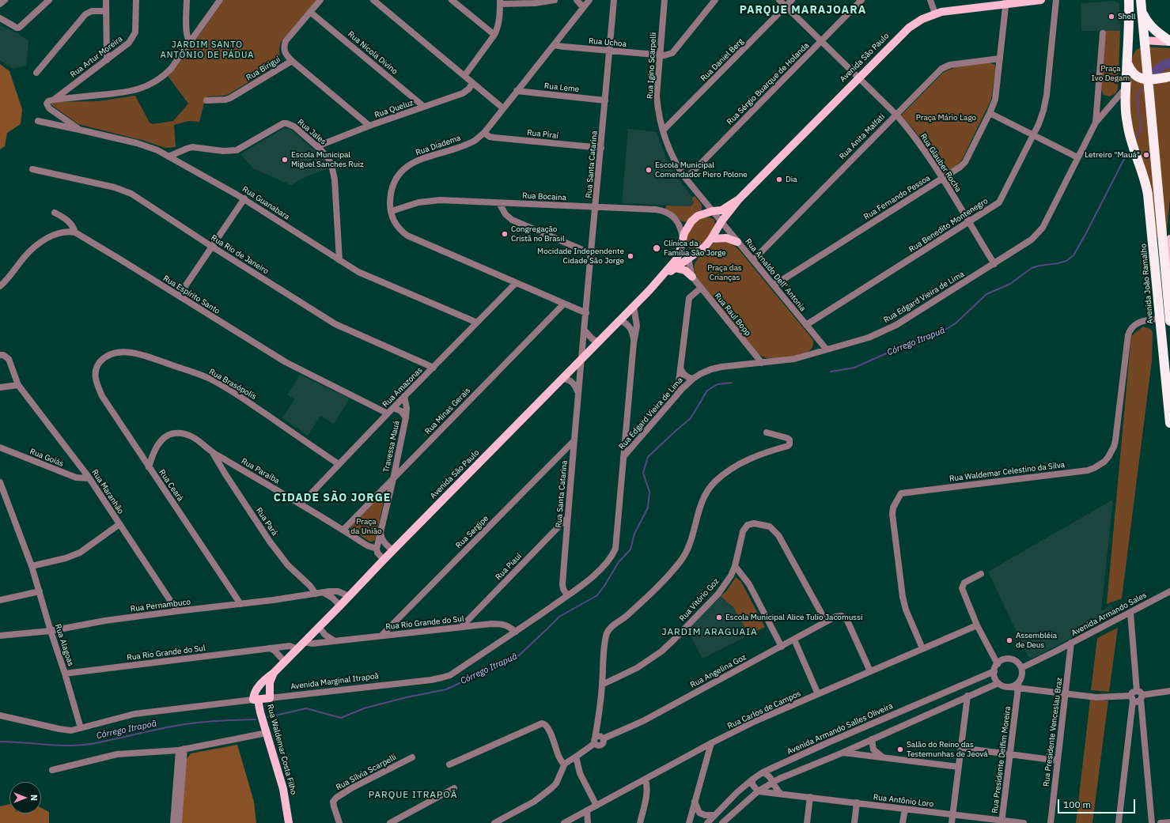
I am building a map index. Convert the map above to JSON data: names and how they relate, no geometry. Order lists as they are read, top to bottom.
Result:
{
  "streets": {
    "highway": ["Avenida João Ramalho"],
    "main road": ["Avenida São Paulo", "Avenida Marginal Itrapoã", "Rua Waldemar Costa Filho"],
    "street": [
      "Rua Uchoa",
      "Rua Nícola Divino",
      "Rua Artur Moreira",
      "Rua Daniel Berg",
      "Rua Igino Scarpelli",
      "Rua Birigui",
      "Rua Sérgio Buarque de Holanda",
      "Rua Leme",
      "Rua Queluz",
      "Rua Jales",
      "Rua Piraí",
      "Rua Anita Malfati",
      "Rua Diadema",
      "Rua Glauber Rocha",
      "Rua Santa Catarina",
      "Rua Bocaina",
      "Rua Fernando Pessoa",
      "Rua Guanabara",
      "Rua Benedito Montenegro",
      "Rua Rio de Janeiro",
      "Rua Arnaldo Dell' Antonia",
      "Rua Espírito Santo",
      "Rua Edgard Vieira de Lima",
      "Rua Raul Bopp",
      "Rua Brasópolis",
      "Rua Amazonas",
      "Rua Minas Gerais",
      "Travessa Mauá",
      "Rua Goiás",
      "Rua Paraíba",
      "Rua Waldemar Celestino da Silva",
      "Rua Ceará",
      "Rua Maranhão",
      "Rua Pará",
      "Rua Sergipe",
      "Rua Piauí",
      "Rua Vitório Goz",
      "Rua Pernambuco",
      "Avenida Armando Sales",
      "Rua Rio Grande do Sul",
      "Rua Alagoas",
      "Rua Angelina Goz",
      "Rua Carlos de Campos",
      "Avenida Armando Salles Oliveira",
      "Rua Presidente Venceslau Braz",
      "Rua Presidente Delfim Moreira",
      "Rua Sílvia Scarpelli",
      "Rua Antônio Loro"
    ]
  },
  "crossings": [
    ["Rua Uchoa", "Rua Igino Scarpelli"],
    ["Rua Uchoa", "Rua Diadema"],
    ["Rua Uchoa", "Rua Santa Catarina"],
    ["Rua Nícola Divino", "Rua Birigui"],
    ["Rua Nícola Divino", "Rua Queluz"],
    ["Avenida São Paulo", "Rua Igino Scarpelli"],
    ["Avenida São Paulo", "Rua Glauber Rocha"],
    ["Avenida São Paulo", "Rua Santa Catarina"],
    ["Avenida São Paulo", "Rua Bocaina"],
    ["Avenida São Paulo", "Rua Fernando Pessoa"],
    ["Avenida São Paulo", "Rua Arnaldo Dell' Antonia"],
    ["Avenida São Paulo", "Rua Pernambuco"],
    ["Avenida São Paulo", "Rua Rio Grande do Sul"],
    ["Avenida São Paulo", "Avenida Marginal Itrapoã"],
    ["Avenida São Paulo", "Rua Waldemar Costa Filho"],
    ["Rua Daniel Berg", "Rua Igino Scarpelli"],
    ["Rua Daniel Berg", "Rua Glauber Rocha"],
    ["Rua Igino Scarpelli", "Rua Sérgio Buarque de Holanda"],
    ["Rua Igino Scarpelli", "Rua Arnaldo Dell' Antonia"],
    ["Rua Sérgio Buarque de Holanda", "Rua Glauber Rocha"],
    ["Rua Leme", "Rua Diadema"],
    ["Rua Leme", "Rua Santa Catarina"],
    ["Rua Queluz", "Rua Jales"],
    ["Rua Jales", "Rua Guanabara"],
    ["Rua Piraí", "Rua Diadema"],
    ["Rua Piraí", "Rua Santa Catarina"],
    ["Rua Anita Malfati", "Rua Glauber Rocha"],
    ["Rua Anita Malfati", "Rua Fernando Pessoa"],
    ["Rua Anita Malfati", "Rua Arnaldo Dell' Antonia"],
    ["Rua Diadema", "Rua Santa Catarina"],
    ["Rua Diadema", "Rua Bocaina"],
    ["Rua Diadema", "Rua Amazonas"],
    ["Rua Diadema", "Rua Minas Gerais"],
    ["Rua Glauber Rocha", "Rua Fernando Pessoa"],
    ["Rua Glauber Rocha", "Rua Benedito Montenegro"],
    ["Rua Glauber Rocha", "Rua Edgard Vieira de Lima"],
    ["Rua Santa Catarina", "Rua Bocaina"],
    ["Rua Santa Catarina", "Rua Sergipe"],
    ["Rua Santa Catarina", "Rua Piauí"],
    ["Rua Santa Catarina", "Avenida Marginal Itrapoã"],
    ["Rua Fernando Pessoa", "Rua Arnaldo Dell' Antonia"],
    ["Rua Guanabara", "Rua Amazonas"],
    ["Rua Benedito Montenegro", "Rua Arnaldo Dell' Antonia"],
    ["Rua Rio de Janeiro", "Rua Amazonas"],
    ["Rua Arnaldo Dell' Antonia", "Rua Edgard Vieira de Lima"],
    ["Avenida João Ramalho", "Rua Edgard Vieira de Lima"],
    ["Avenida João Ramalho", "Rua Waldemar Celestino da Silva"],
    ["Rua Espírito Santo", "Rua Amazonas"],
    ["Rua Edgard Vieira de Lima", "Rua Raul Bopp"],
    ["Rua Edgard Vieira de Lima", "Avenida Marginal Itrapoã"],
    ["Rua Brasópolis", "Rua Amazonas"],
    ["Rua Brasópolis", "Rua Ceará"],
    ["Rua Amazonas", "Travessa Mauá"],
    ["Rua Amazonas", "Rua Paraíba"],
    ["Rua Minas Gerais", "Travessa Mauá"],
    ["Rua Minas Gerais", "Rua Paraíba"],
    ["Rua Goiás", "Rua Maranhão"],
    ["Rua Paraíba", "Rua Ceará"],
    ["Rua Paraíba", "Rua Pará"],
    ["Rua Waldemar Celestino da Silva", "Rua Carlos de Campos"],
    ["Rua Ceará", "Rua Pernambuco"],
    ["Rua Maranhão", "Rua Pernambuco"],
    ["Rua Pará", "Rua Pernambuco"],
    ["Rua Sergipe", "Rua Rio Grande do Sul"],
    ["Rua Piauí", "Rua Rio Grande do Sul"],
    ["Rua Vitório Goz", "Rua Angelina Goz"],
    ["Rua Pernambuco", "Rua Alagoas"],
    ["Avenida Armando Sales", "Avenida Armando Salles Oliveira"],
    ["Avenida Armando Sales", "Rua Presidente Venceslau Braz"],
    ["Avenida Armando Sales", "Rua Presidente Delfim Moreira"],
    ["Rua Rio Grande do Sul", "Rua Alagoas"],
    ["Rua Rio Grande do Sul", "Avenida Marginal Itrapoã"],
    ["Rua Alagoas", "Avenida Marginal Itrapoã"],
    ["Rua Angelina Goz", "Rua Carlos de Campos"],
    ["Avenida Marginal Itrapoã", "Rua Waldemar Costa Filho"],
    ["Avenida Armando Salles Oliveira", "Rua Presidente Delfim Moreira"],
    ["Rua Presidente Delfim Moreira", "Rua Antônio Loro"]
  ],
  "districts": [
    "PARQUE MARAJOARA",
    "JARDIM SANTO ANTÔNIO DE PÁDUA",
    "CIDADE SÃO JORGE",
    "JARDIM ARAGUAIA",
    "PARQUE ITRAPOÃ"
  ],
  "water": ["Córrego Itrapuã", "Córrego Itrapoã"],
  "parks": [
    "Praça Ivo Degam",
    "Praça Mário Lago",
    "Praça das Crianças",
    "Praça da União"
  ],
  "places": [
    "Shell",
    "Letreiro \"Mauá\"",
    "Escola Municipal Miguel Sanches Ruiz",
    "Escola Municipal Comendador Piero Polone",
    "Dia",
    "Congregação Cristã no Brasil",
    "Clínica da Família São Jorge",
    "Mocidade Independente Cidade São Jorge",
    "Escola Municipal Alice Tulio Jacomussi",
    "Assembléia de Deus",
    "Salão do Reino das Testemunhas de Jeová"
  ],
  "scale_bar": "100 m",
  "north": "right"
}
